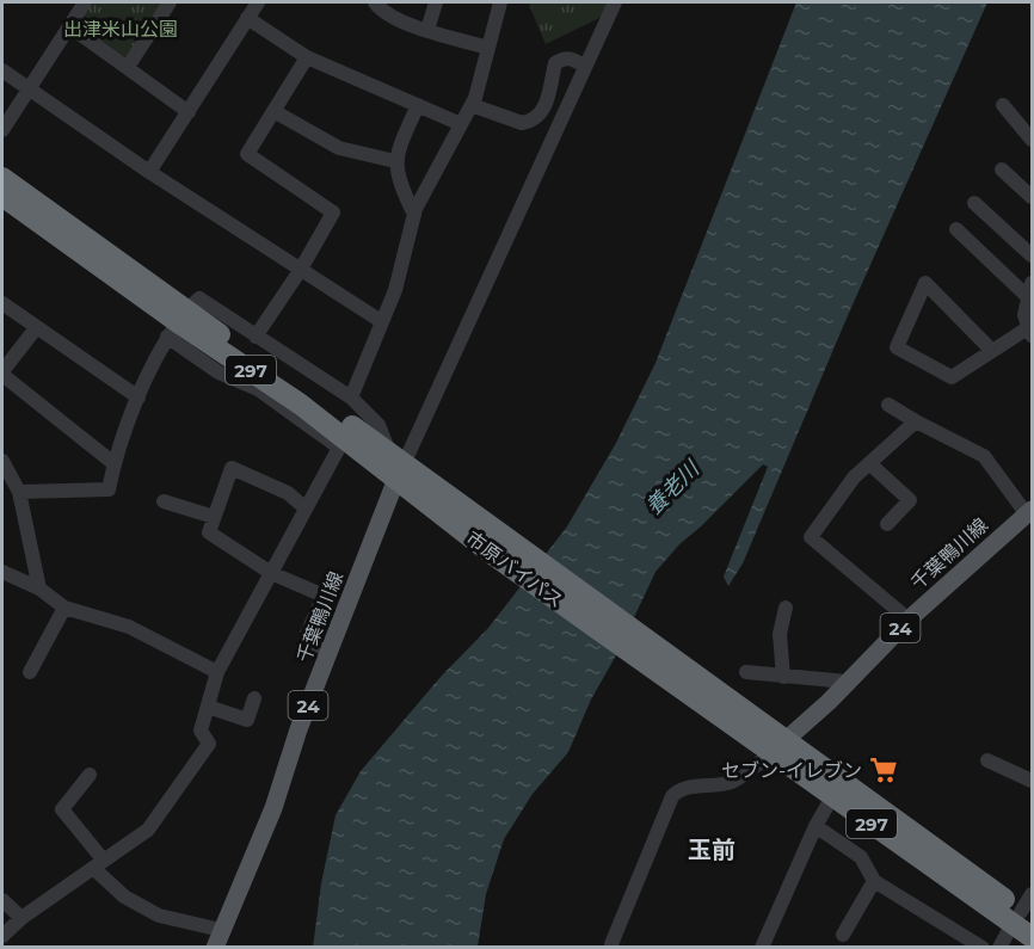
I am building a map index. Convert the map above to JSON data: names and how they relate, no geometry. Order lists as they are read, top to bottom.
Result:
{
  "streets": {
    "highway": ["297", "市原バイパス"],
    "main road": ["千葉鴨川線", "24"]
  },
  "crossings": [
    ["千葉鴨川線", "市原バイパス"]
  ],
  "districts": ["玉前"],
  "water": ["養老川"],
  "parks": ["出津米山公園"],
  "places": {
    "supermarket": ["セブン-イレブン"]
  }
}
